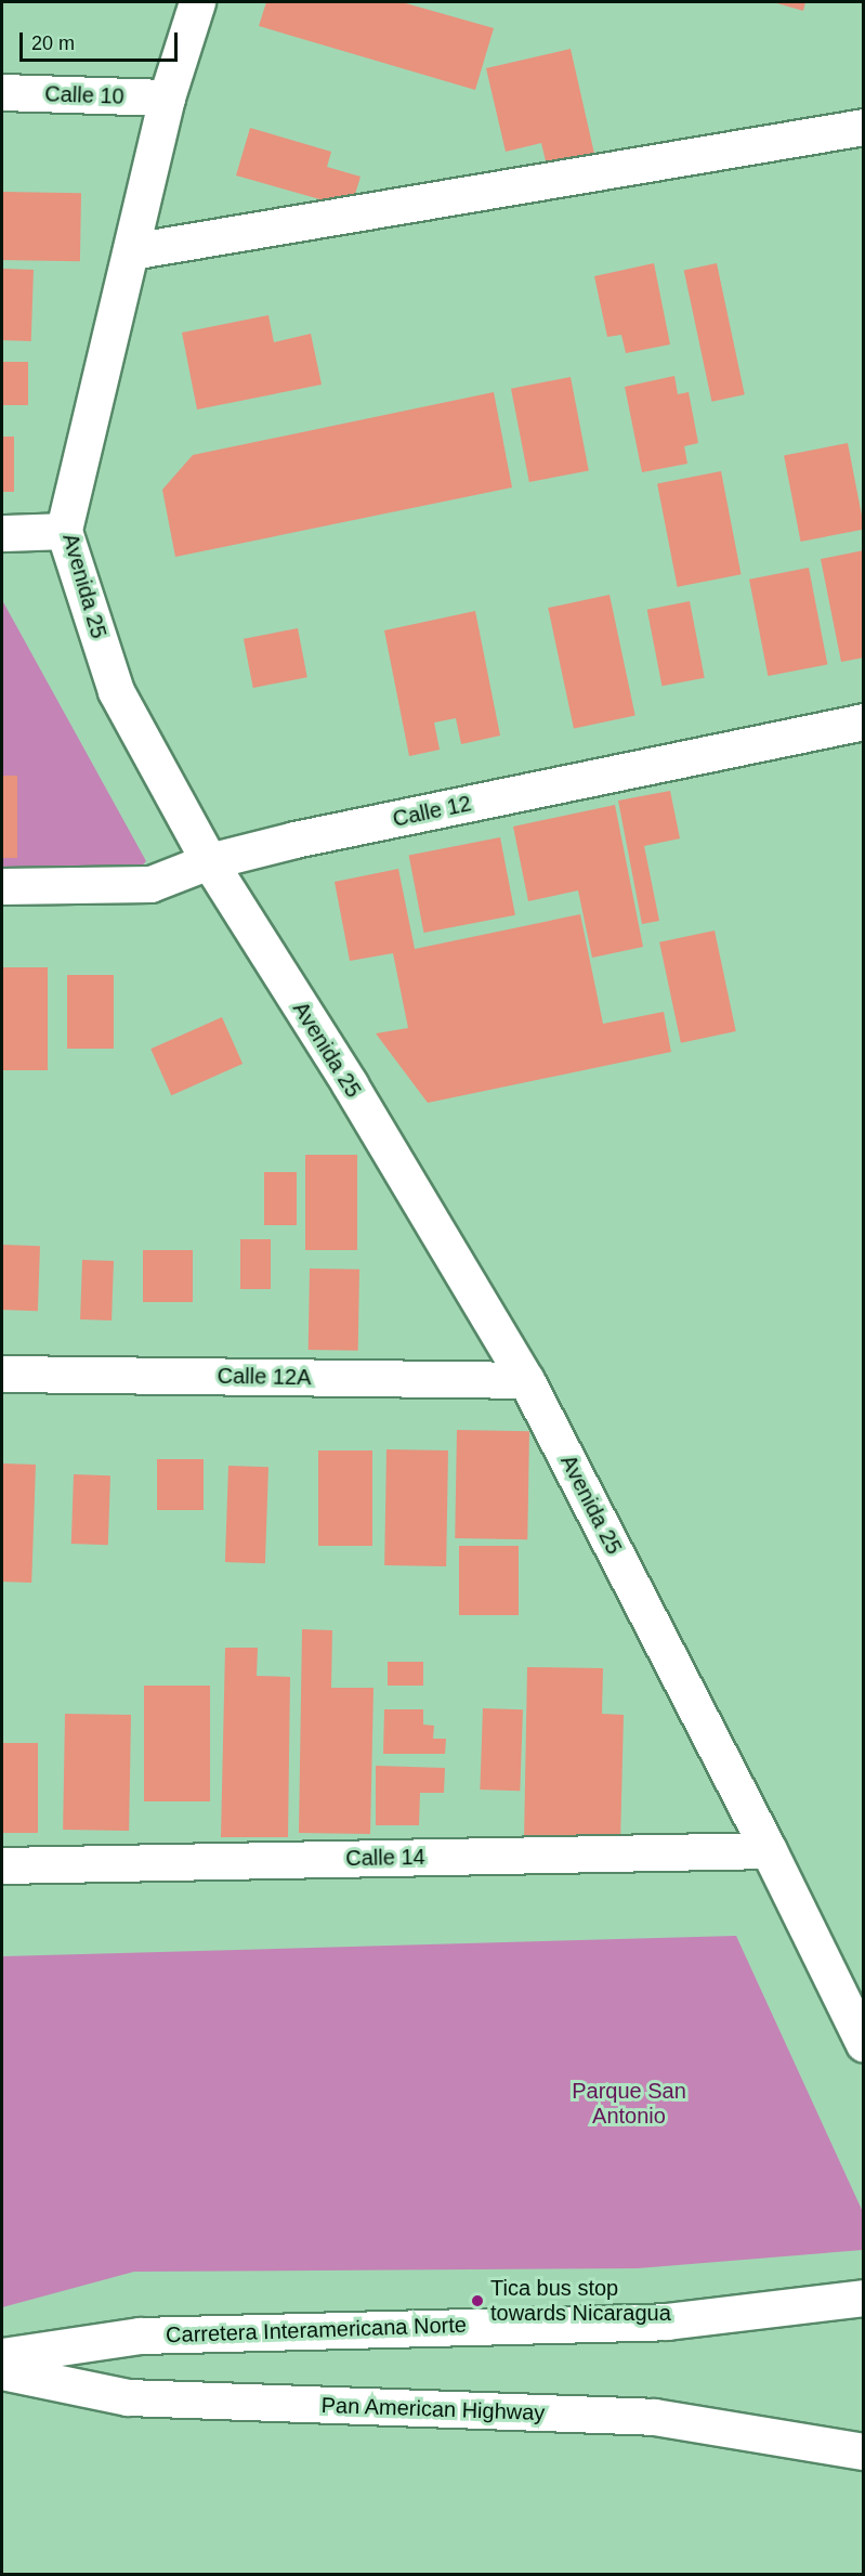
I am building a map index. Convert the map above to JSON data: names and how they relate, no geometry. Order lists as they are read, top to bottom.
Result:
{
  "streets": {
    "main road": [
      "Calle 10",
      "Avenida 25",
      "Calle 12",
      "Calle 12A",
      "Calle 14",
      "Carretera Interamericana Norte",
      "Pan American Highway"
    ]
  },
  "crossings": [
    ["Calle 10", "Avenida 25"],
    ["Avenida 25", "Calle 12"],
    ["Avenida 25", "Calle 12A"],
    ["Avenida 25", "Calle 14"]
  ],
  "parks": ["Parque San Antonio"],
  "places": ["Tica bus stop towards Nicaragua"],
  "scale_bar": "20 m"
}
